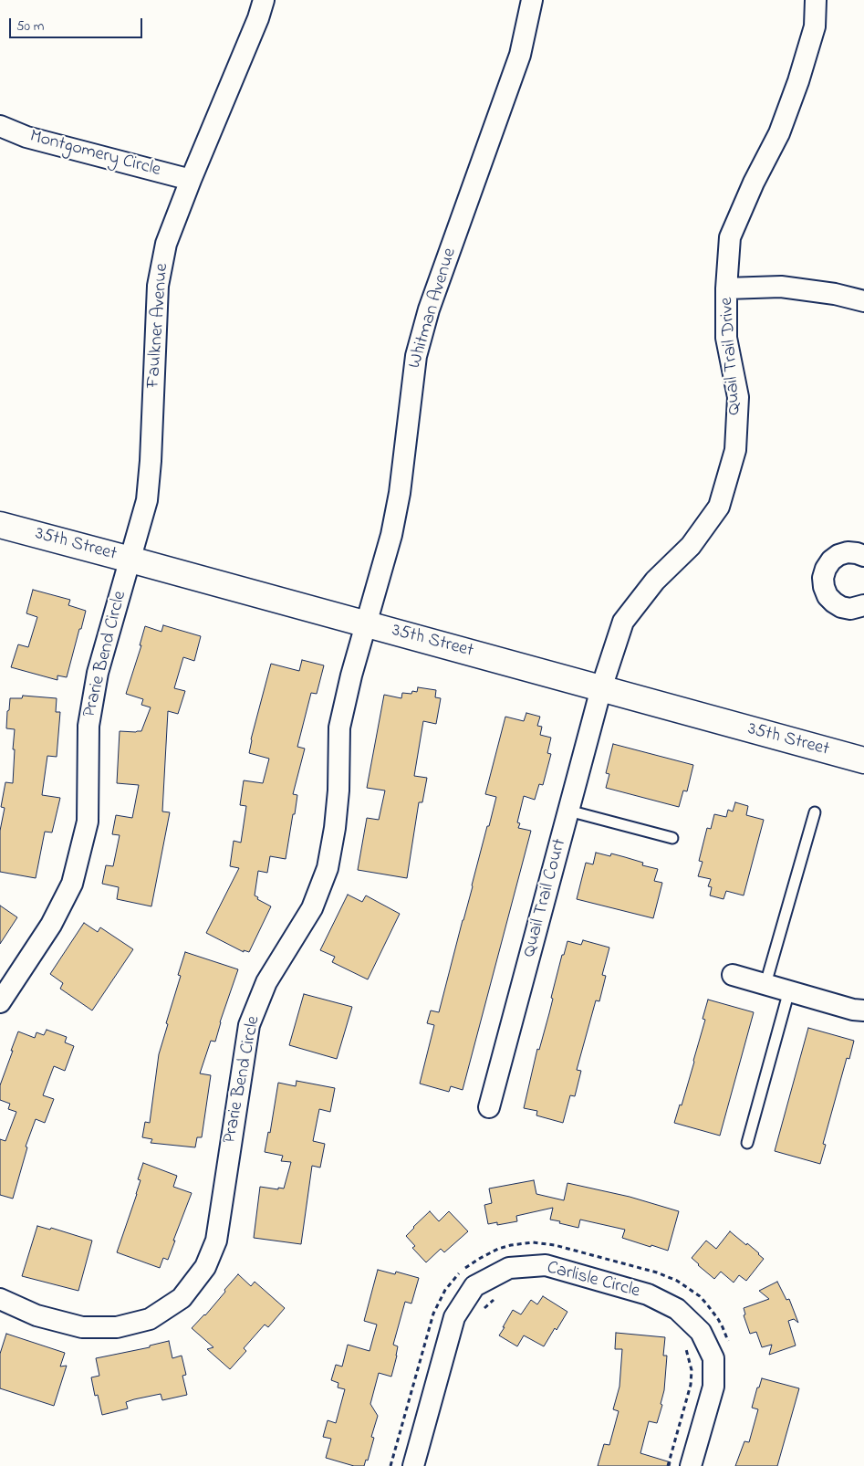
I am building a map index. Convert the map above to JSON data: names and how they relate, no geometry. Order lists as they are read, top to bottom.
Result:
{
  "streets": {
    "street": [
      "Montgomery Circle",
      "Whitman Avenue",
      "Faulkner Avenue",
      "Quail Trail Drive",
      "35th Street",
      "Prarie Bend Circle",
      "Quail Trail Court",
      "Carlisle Circle"
    ]
  },
  "crossings": [
    ["Montgomery Circle", "Faulkner Avenue"],
    ["Whitman Avenue", "35th Street"],
    ["Whitman Avenue", "Prarie Bend Circle"],
    ["Faulkner Avenue", "35th Street"],
    ["Faulkner Avenue", "Prarie Bend Circle"],
    ["Quail Trail Drive", "35th Street"],
    ["Quail Trail Drive", "Quail Trail Court"],
    ["35th Street", "Prarie Bend Circle"],
    ["35th Street", "Quail Trail Court"]
  ],
  "scale_bar": "50 m"
}
